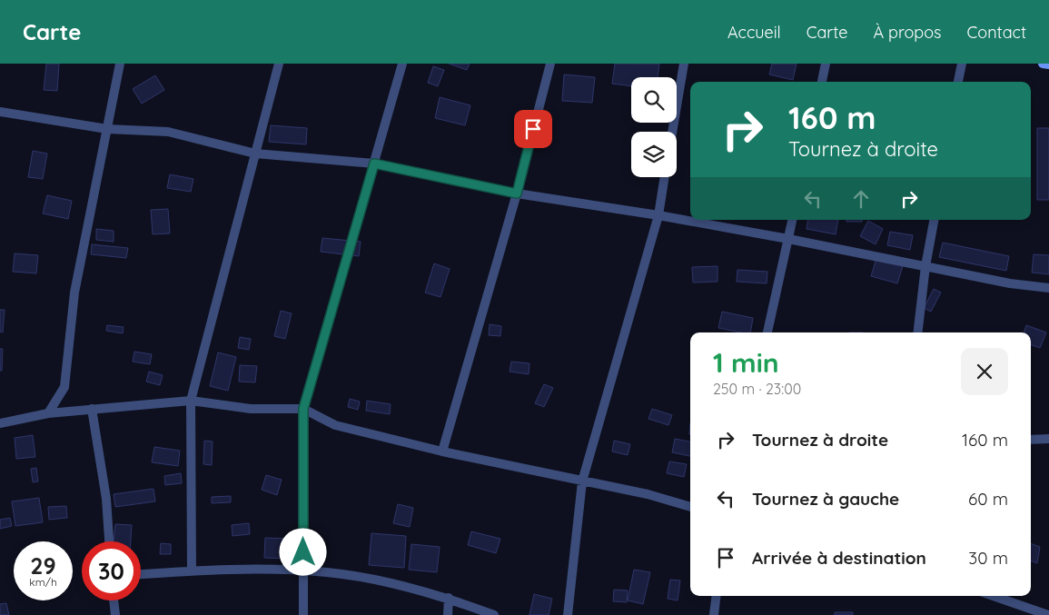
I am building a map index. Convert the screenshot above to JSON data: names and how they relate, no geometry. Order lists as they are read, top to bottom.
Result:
{
  "page": {
    "header": "Carte",
    "nav": [
      "Accueil",
      "Carte",
      "À propos",
      "Contact"
    ],
    "turn": ["160 m", "Tournez à droite"],
    "heading": ["1 min", "250 m · 23:00"],
    "list": [
      {
        "name": "Tournez à droite",
        "value": "160 m"
      },
      {
        "name": "Tournez à gauche",
        "value": "60 m"
      },
      {
        "name": "Arrivée à destination",
        "value": "30 m"
      }
    ],
    "speed": "29 km/h",
    "limit": "30"
  }
}
